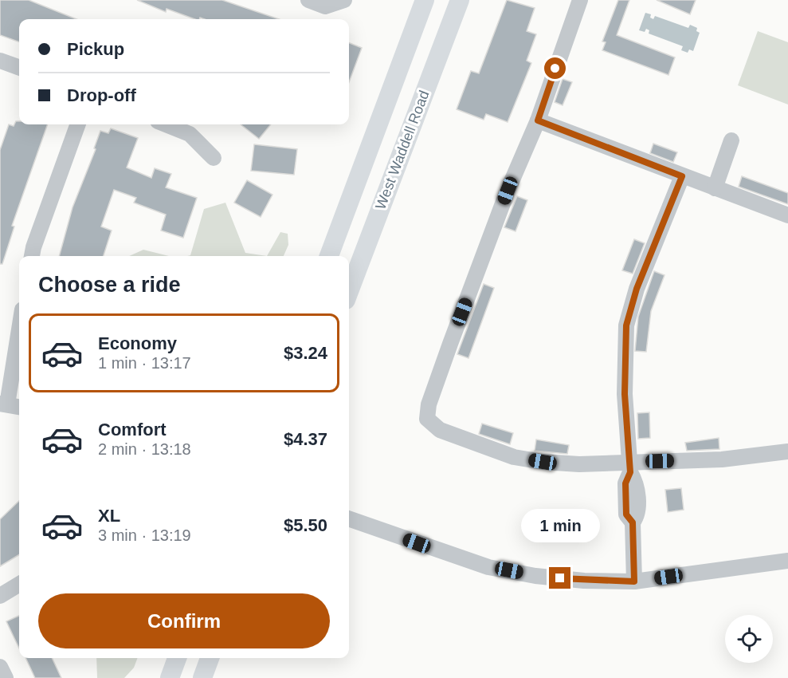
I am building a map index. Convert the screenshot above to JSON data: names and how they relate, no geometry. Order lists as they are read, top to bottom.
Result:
{
  "streets": {
    "main road": ["West Waddell Road"]
  },
  "page": {
    "banner": ["Pickup", "Drop-off"],
    "heading": "Choose a ride",
    "list": [
      {
        "name": "Economy",
        "note": "1 min · 13:17",
        "value": "$3.24"
      },
      {
        "name": "Comfort",
        "note": "2 min · 13:18",
        "value": "$4.37"
      },
      {
        "name": "XL",
        "note": "3 min · 13:19",
        "value": "$5.50"
      }
    ],
    "bubble": "1 min",
    "buttons": "Confirm"
  }
}
